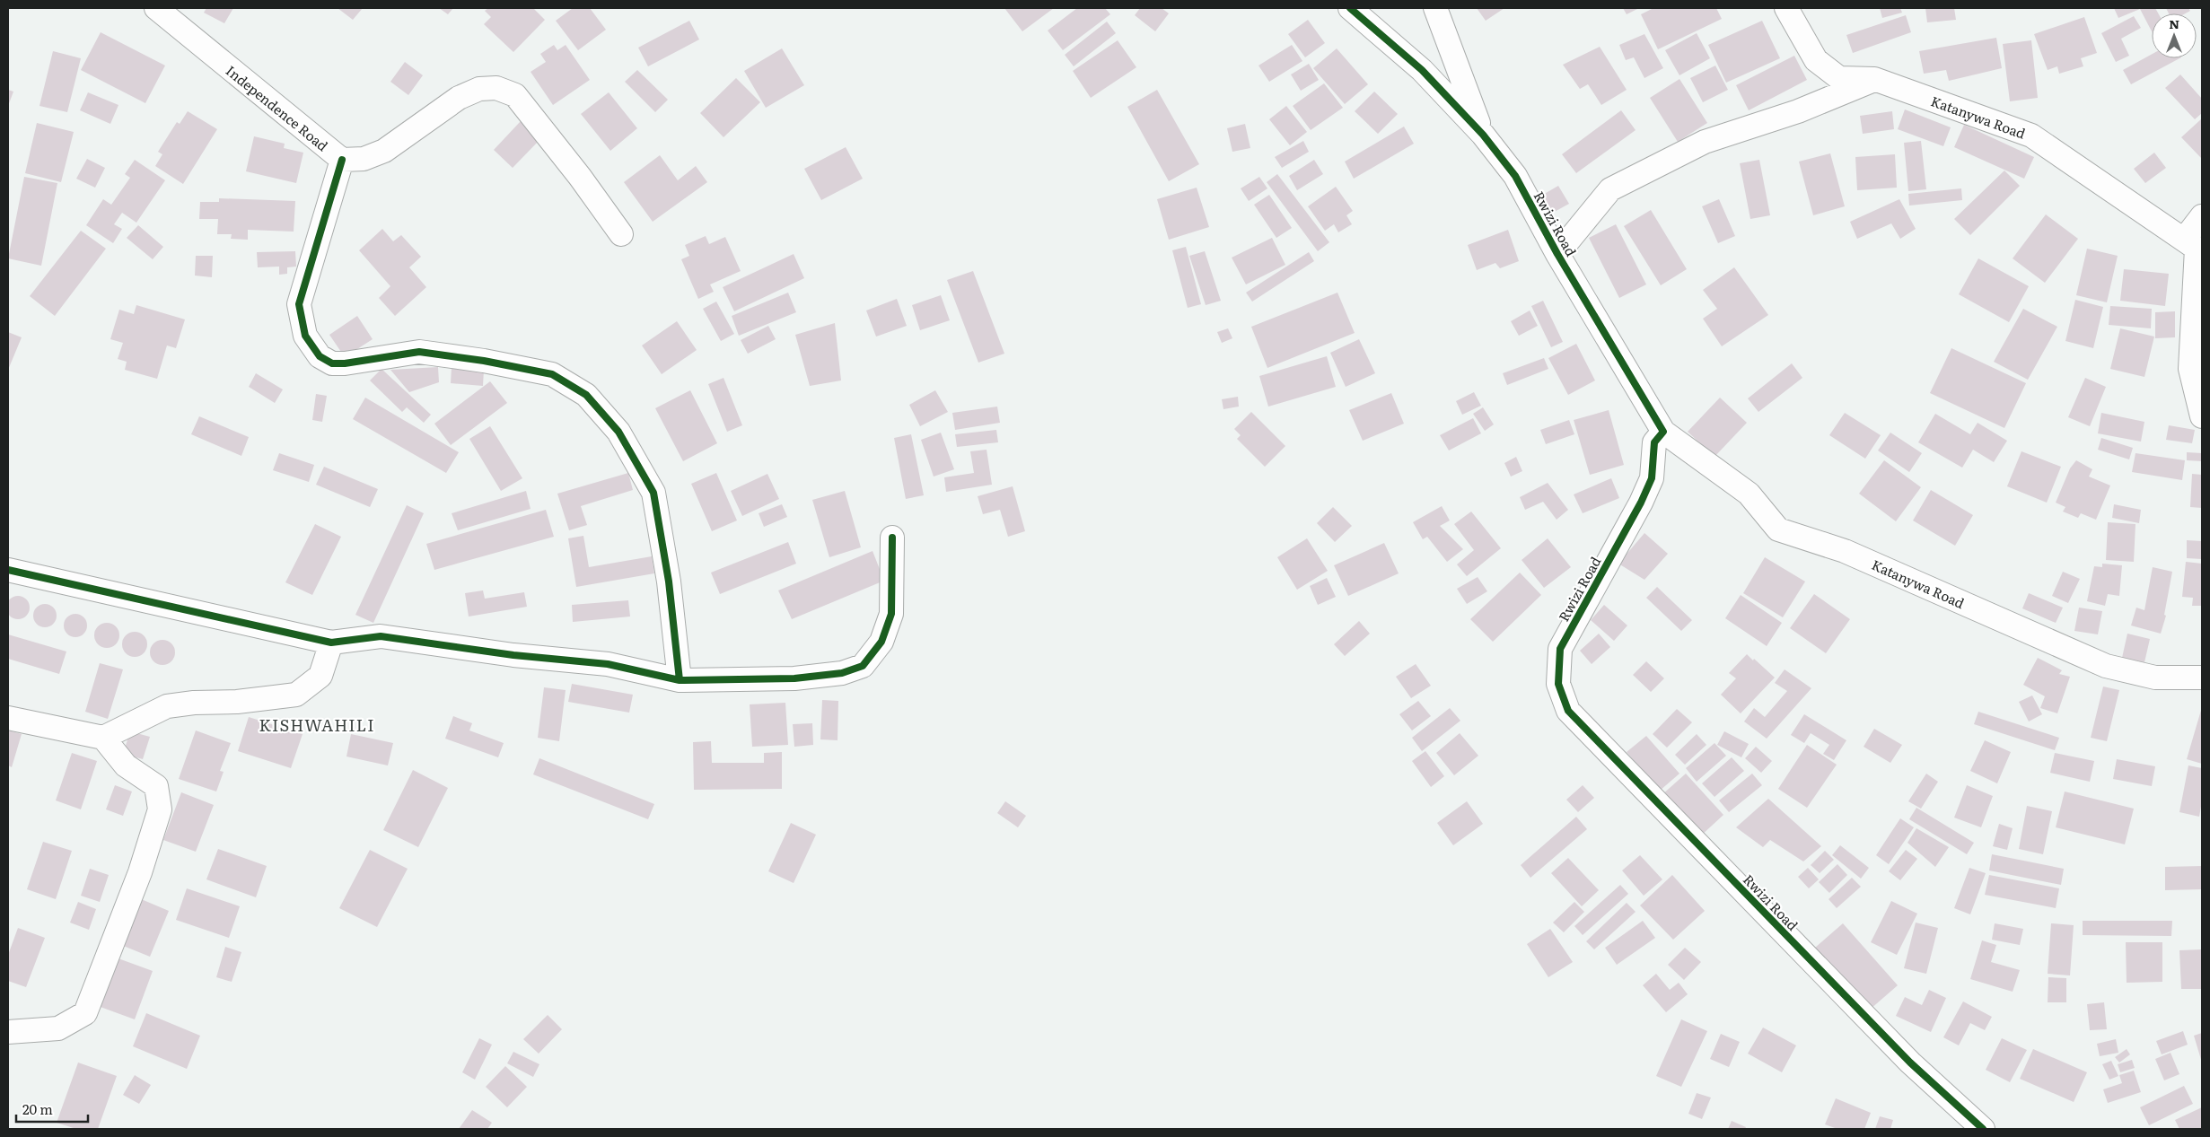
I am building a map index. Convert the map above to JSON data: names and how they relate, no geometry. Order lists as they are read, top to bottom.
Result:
{
  "streets": {
    "street": ["Independence Road", "Katanywa Road", "Rwizi Road"]
  },
  "crossings": [
    ["Katanywa Road", "Rwizi Road"]
  ],
  "districts": ["KISHWAHILI"],
  "scale_bar": "20 m",
  "north": "top"
}
